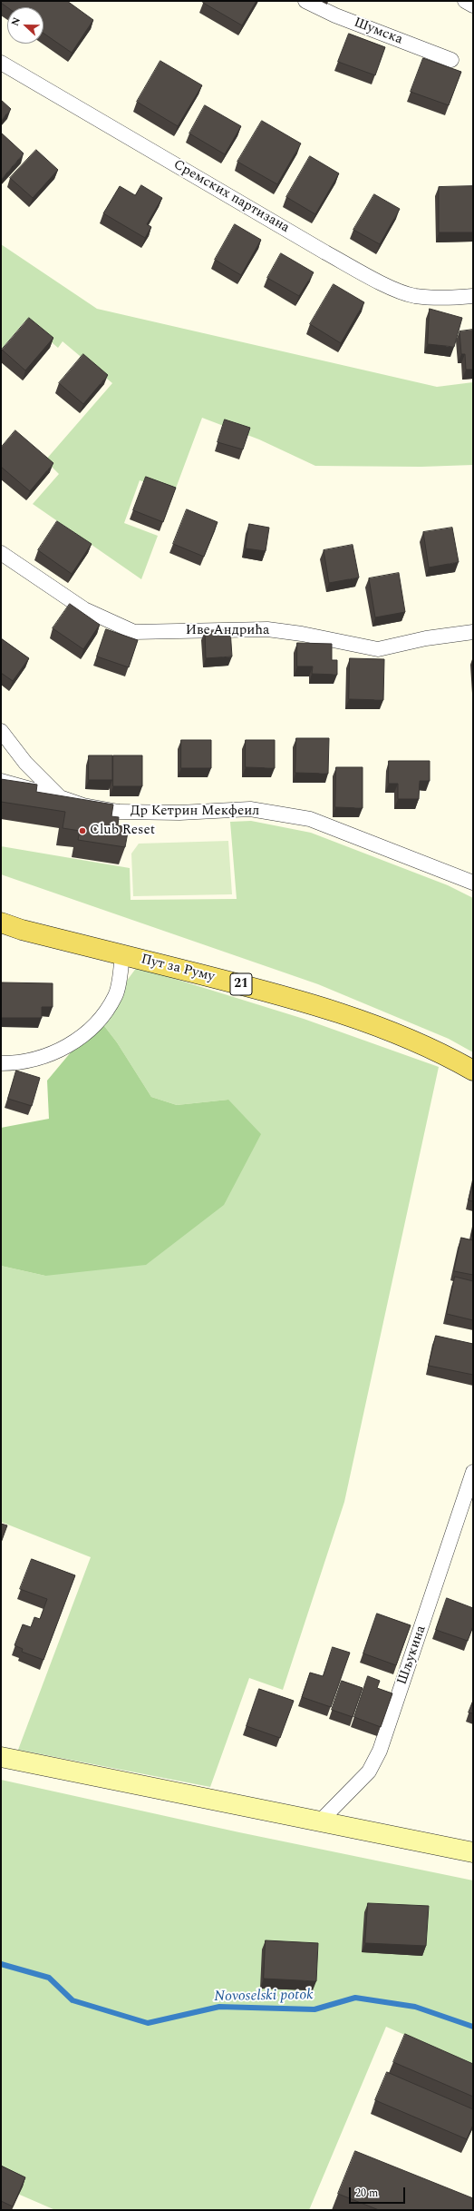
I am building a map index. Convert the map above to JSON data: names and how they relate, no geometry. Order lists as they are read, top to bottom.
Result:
{
  "streets": {
    "main road": ["Пут за Руму", "21"],
    "street": [
      "Шумска",
      "Сремских партизана",
      "Иве Андрића",
      "Др Кетрин Мекфеил",
      "Шљукина"
    ]
  },
  "water": ["Novoselski potok"],
  "places": ["Club Reset"],
  "scale_bar": "20 m",
  "north": "left"
}
